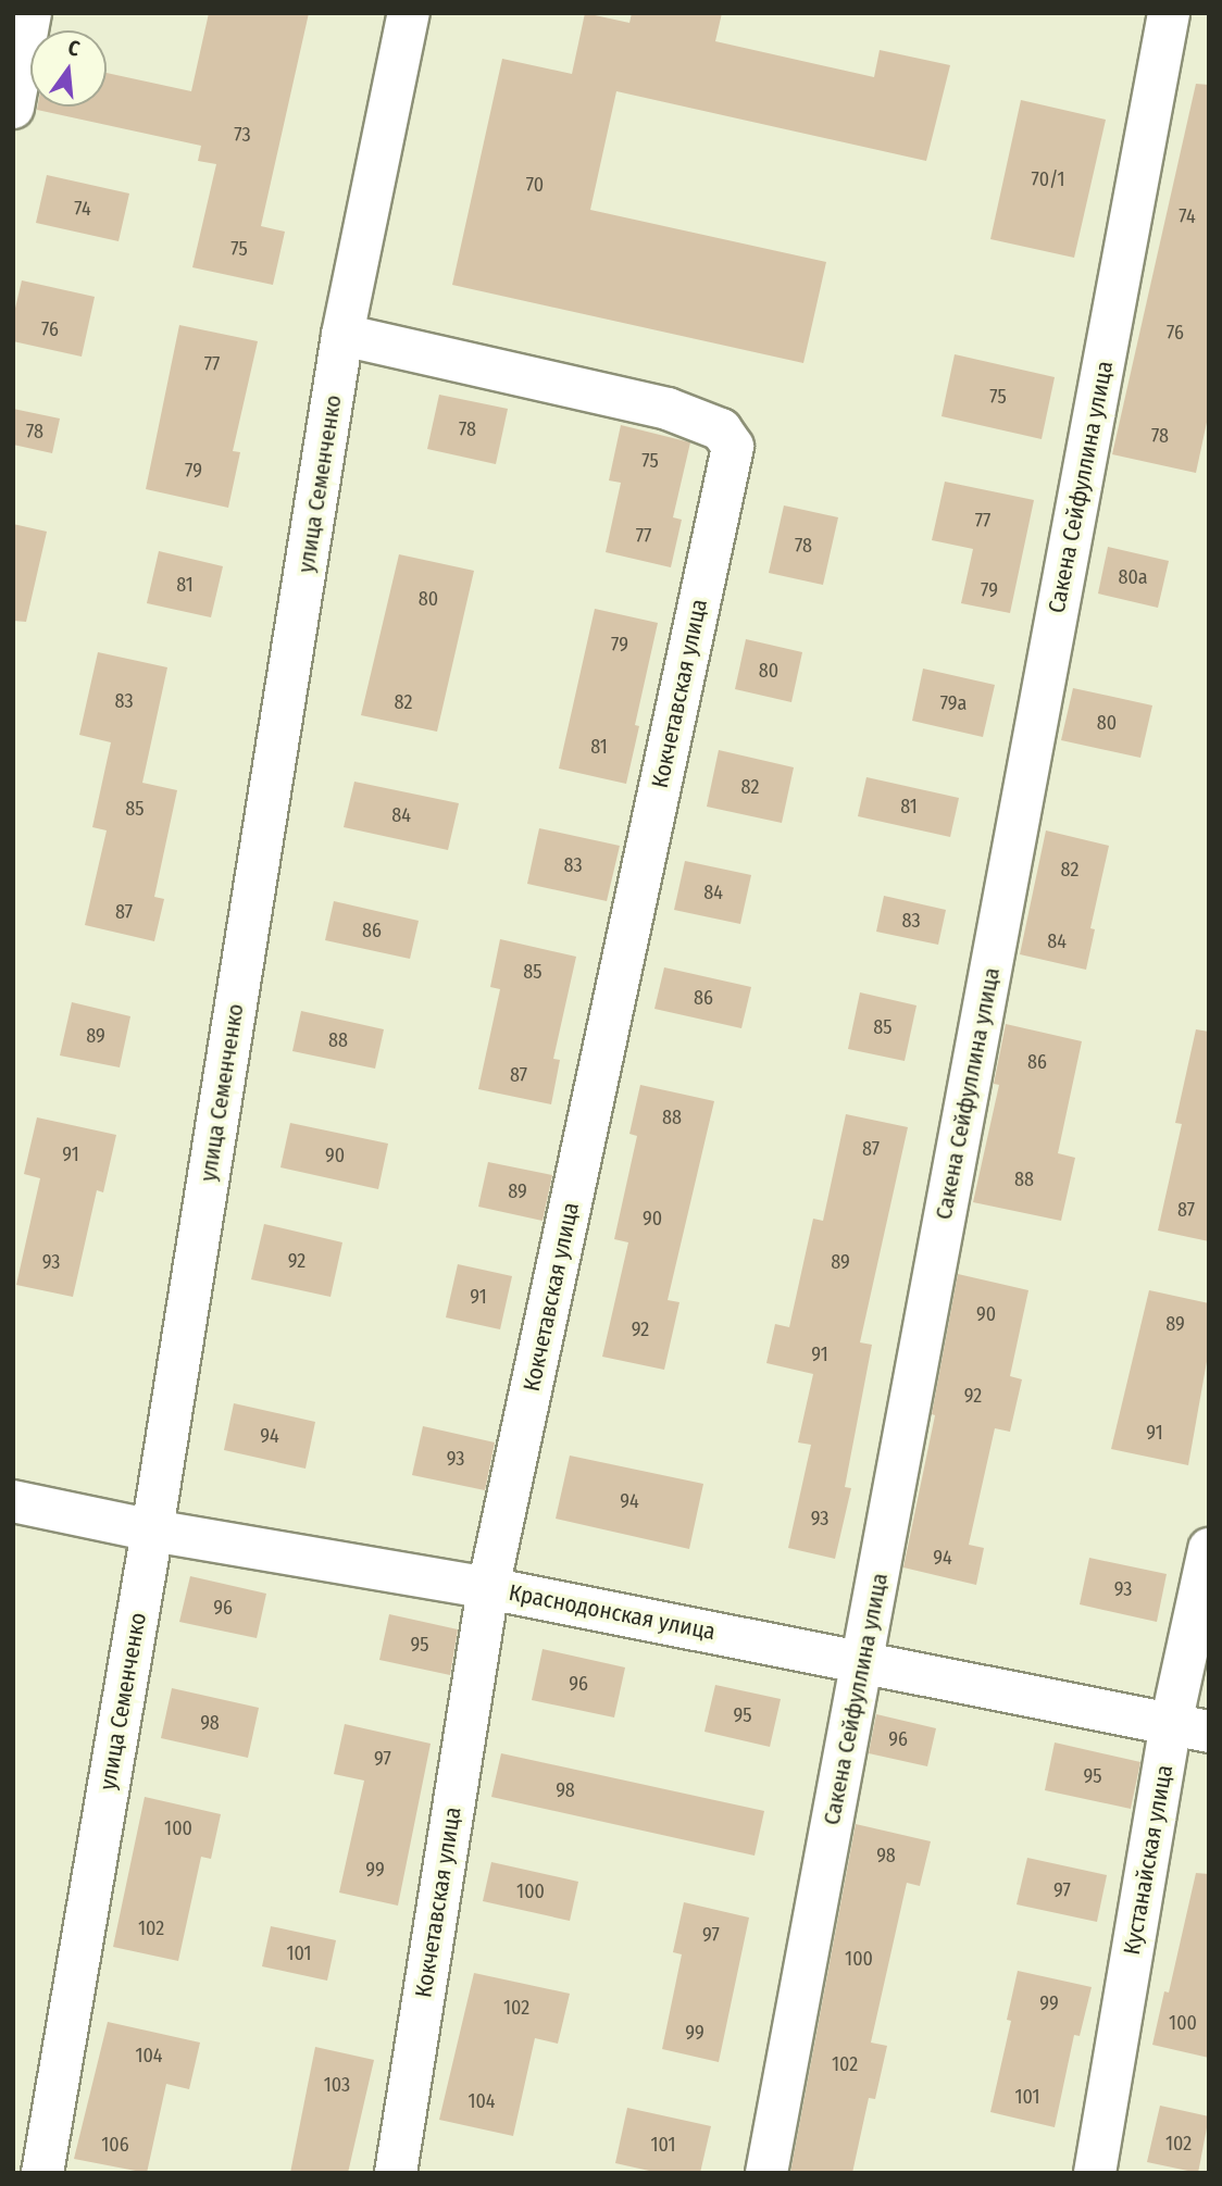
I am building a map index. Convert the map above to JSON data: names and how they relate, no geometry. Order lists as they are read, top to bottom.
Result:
{
  "streets": {
    "street": [
      "улица Семенченко",
      "Сакена Сейфуллина улица",
      "Кокчетавская улица",
      "Краснодонская улица",
      "Кустанайская улица"
    ]
  },
  "crossings": [
    ["улица Семенченко", "Кокчетавская улица"],
    ["улица Семенченко", "Краснодонская улица"],
    ["Сакена Сейфуллина улица", "Краснодонская улица"],
    ["Кокчетавская улица", "Краснодонская улица"],
    ["Краснодонская улица", "Кустанайская улица"]
  ],
  "house_numbers": [
    "73",
    "70/1",
    "70",
    "74",
    "74",
    "75",
    "76",
    "76",
    "77",
    "75",
    "78",
    "78",
    "78",
    "75",
    "79",
    "77",
    "77",
    "78",
    "80а",
    "81",
    "79",
    "80",
    "79",
    "80",
    "83",
    "82",
    "79а",
    "80",
    "81",
    "82",
    "81",
    "85",
    "84",
    "83",
    "82",
    "84",
    "87",
    "83",
    "86",
    "84",
    "85",
    "86",
    "85",
    "89",
    "88",
    "86",
    "87",
    "88",
    "87",
    "91",
    "90",
    "88",
    "89",
    "87",
    "90",
    "92",
    "93",
    "89",
    "91",
    "90",
    "89",
    "92",
    "91",
    "92",
    "91",
    "94",
    "93",
    "94",
    "93",
    "94",
    "93",
    "96",
    "95",
    "96",
    "95",
    "98",
    "96",
    "97",
    "95",
    "98",
    "100",
    "98",
    "99",
    "97",
    "100",
    "102",
    "97",
    "101",
    "100",
    "99",
    "102",
    "100",
    "99",
    "104",
    "102",
    "103",
    "101",
    "104",
    "102",
    "106",
    "101"
  ],
  "north": "top"
}
